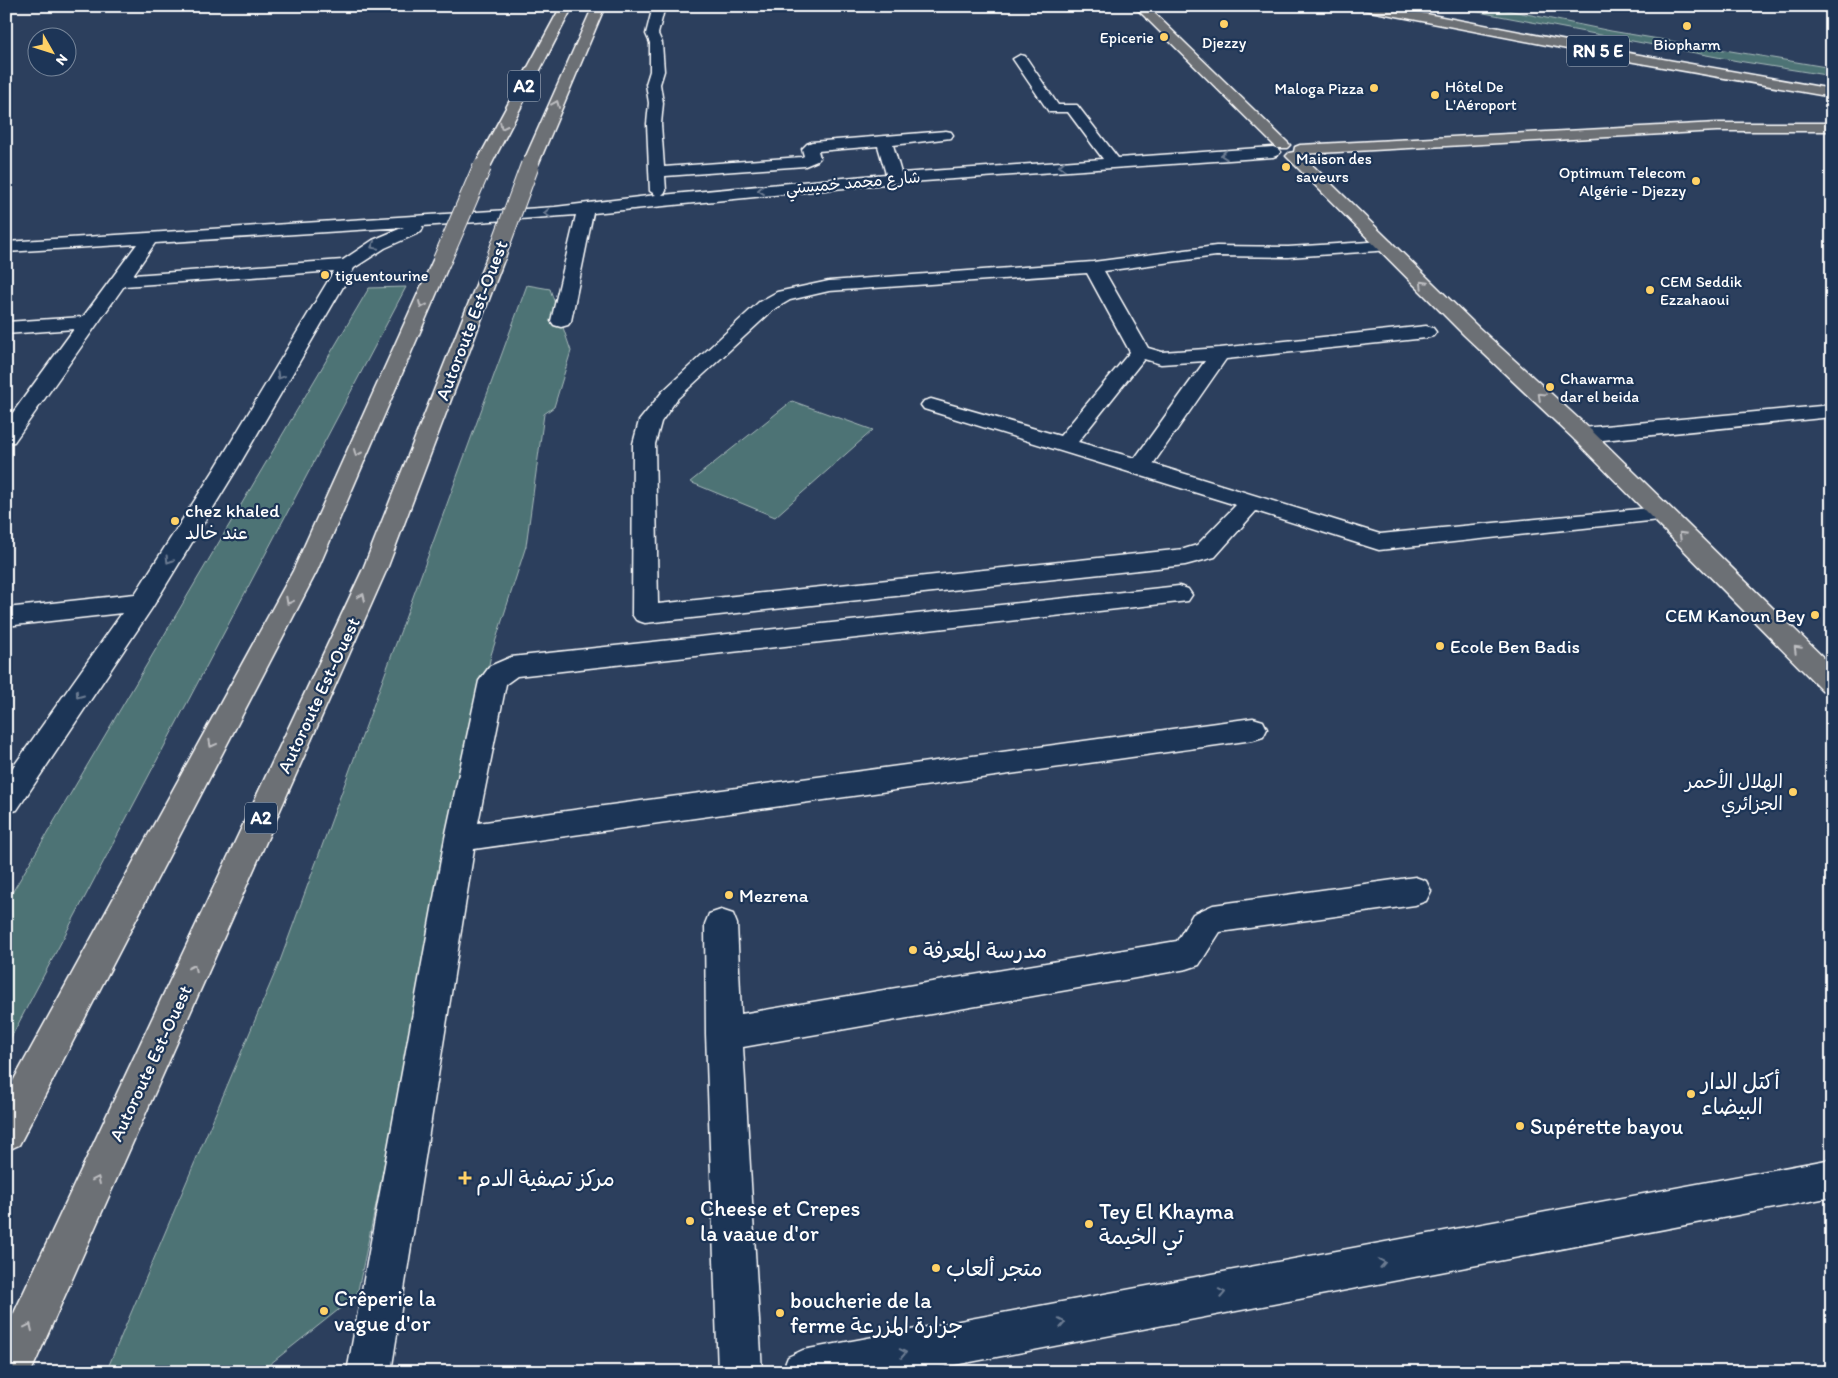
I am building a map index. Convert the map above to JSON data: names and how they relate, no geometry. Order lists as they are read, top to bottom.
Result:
{
  "streets": {
    "main road": ["RN 5 E", "A2", "Autoroute Est-Ouest"],
    "street": ["شارع محمد خميستي"]
  },
  "places": {
    "other": [
      "Djezzy",
      "Biopharm",
      "Epicerie",
      "Maloga Pizza",
      "Hôtel De L'Aéroport",
      "Maison des saveurs",
      "Optimum Telecom Algérie - Djezzy",
      "tiguentourine",
      "CEM Seddik Ezzahaoui",
      "Chawarma dar el beida",
      "chez khaled عند خالد",
      "CEM Kanoun Bey",
      "Ecole Ben Badis",
      "الهلال الأحمر الجزائري",
      "Mezrena",
      "مدرسة المعرفة",
      "أكتل الدار البيضاء",
      "Supérette bayou",
      "Cheese et Crepes la vaaue d'or",
      "Tey El Khayma تي الخيمة",
      "متجر ألعاب",
      "Crêperie la vague d'or",
      "boucherie de la ferme جزارة المزرعة"
    ],
    "health": ["مركز تصفية الدم"]
  },
  "north": "bottom right"
}
